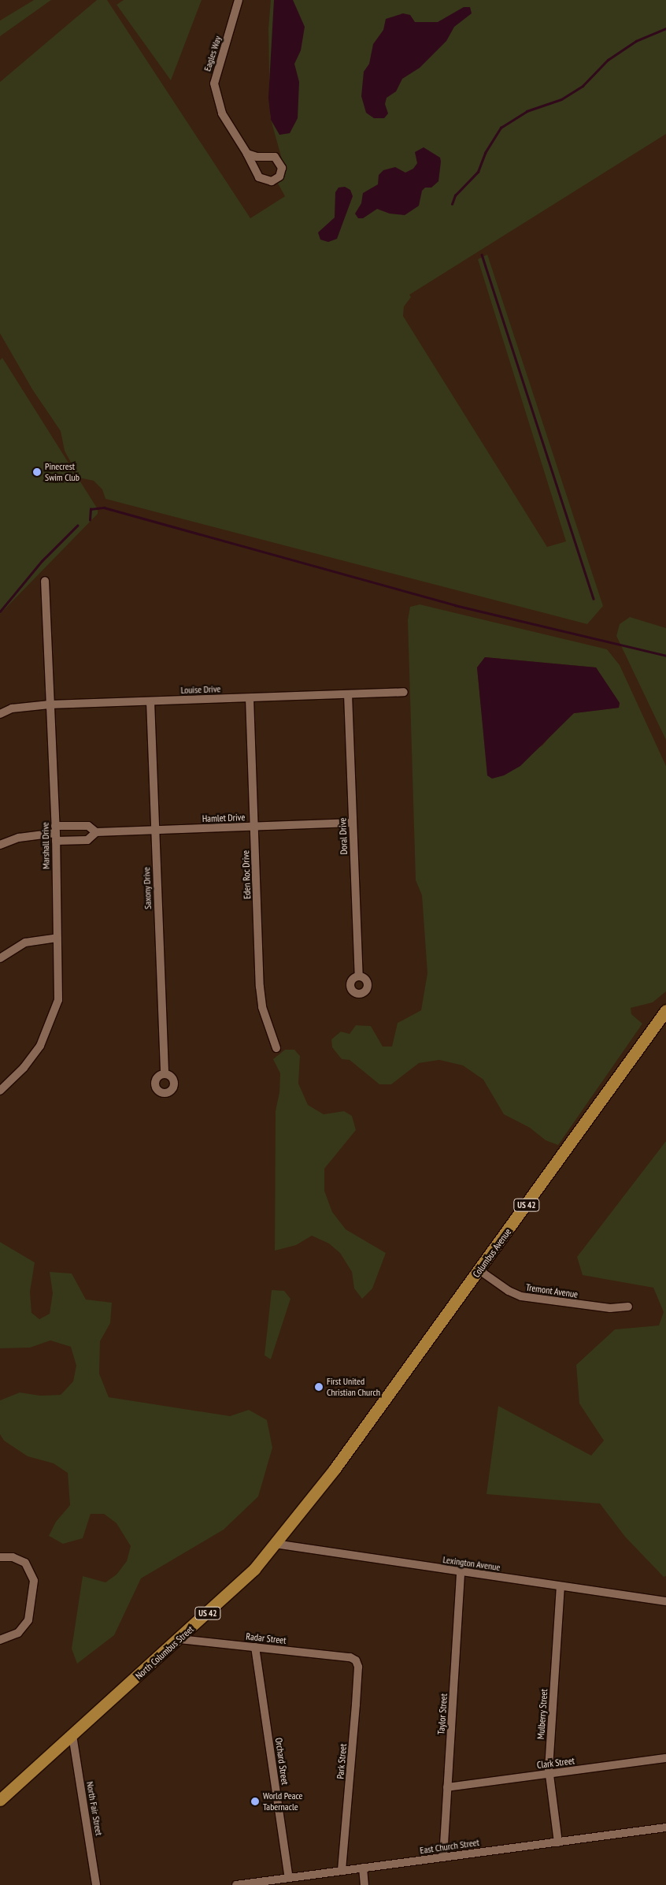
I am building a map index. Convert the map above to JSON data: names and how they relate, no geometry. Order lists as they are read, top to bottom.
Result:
{
  "streets": {
    "main road": ["US 42", "Columbus Avenue", "North Columbus Street"],
    "street": [
      "Eagles Way",
      "Louise Drive",
      "Hamlet Drive",
      "Doral Drive",
      "Marshall Drive",
      "Eden Roc Drive",
      "Saxony Drive",
      "Tremont Avenue",
      "Lexington Avenue",
      "Radar Street",
      "Taylor Street",
      "Mulberry Street",
      "Orchard Street",
      "Park Street",
      "Clark Street",
      "North Fair Street",
      "East Church Street"
    ]
  },
  "crossings": [
    ["Louise Drive", "Doral Drive"],
    ["Louise Drive", "Marshall Drive"],
    ["Louise Drive", "Eden Roc Drive"],
    ["Louise Drive", "Saxony Drive"],
    ["Hamlet Drive", "Doral Drive"],
    ["Hamlet Drive", "Marshall Drive"],
    ["Hamlet Drive", "Eden Roc Drive"],
    ["Hamlet Drive", "Saxony Drive"],
    ["Columbus Avenue", "Tremont Avenue"],
    ["Columbus Avenue", "North Columbus Street"],
    ["Lexington Avenue", "North Columbus Street"],
    ["Lexington Avenue", "Taylor Street"],
    ["Lexington Avenue", "Mulberry Street"],
    ["Radar Street", "North Columbus Street"],
    ["Radar Street", "Orchard Street"],
    ["Radar Street", "Park Street"],
    ["North Columbus Street", "North Fair Street"],
    ["Taylor Street", "Clark Street"],
    ["Taylor Street", "East Church Street"],
    ["Mulberry Street", "Clark Street"],
    ["Mulberry Street", "East Church Street"],
    ["Orchard Street", "East Church Street"],
    ["Park Street", "East Church Street"]
  ],
  "places": ["Pinecrest Swim Club", "First United Christian Church", "World Peace Tabernacle"]
}
